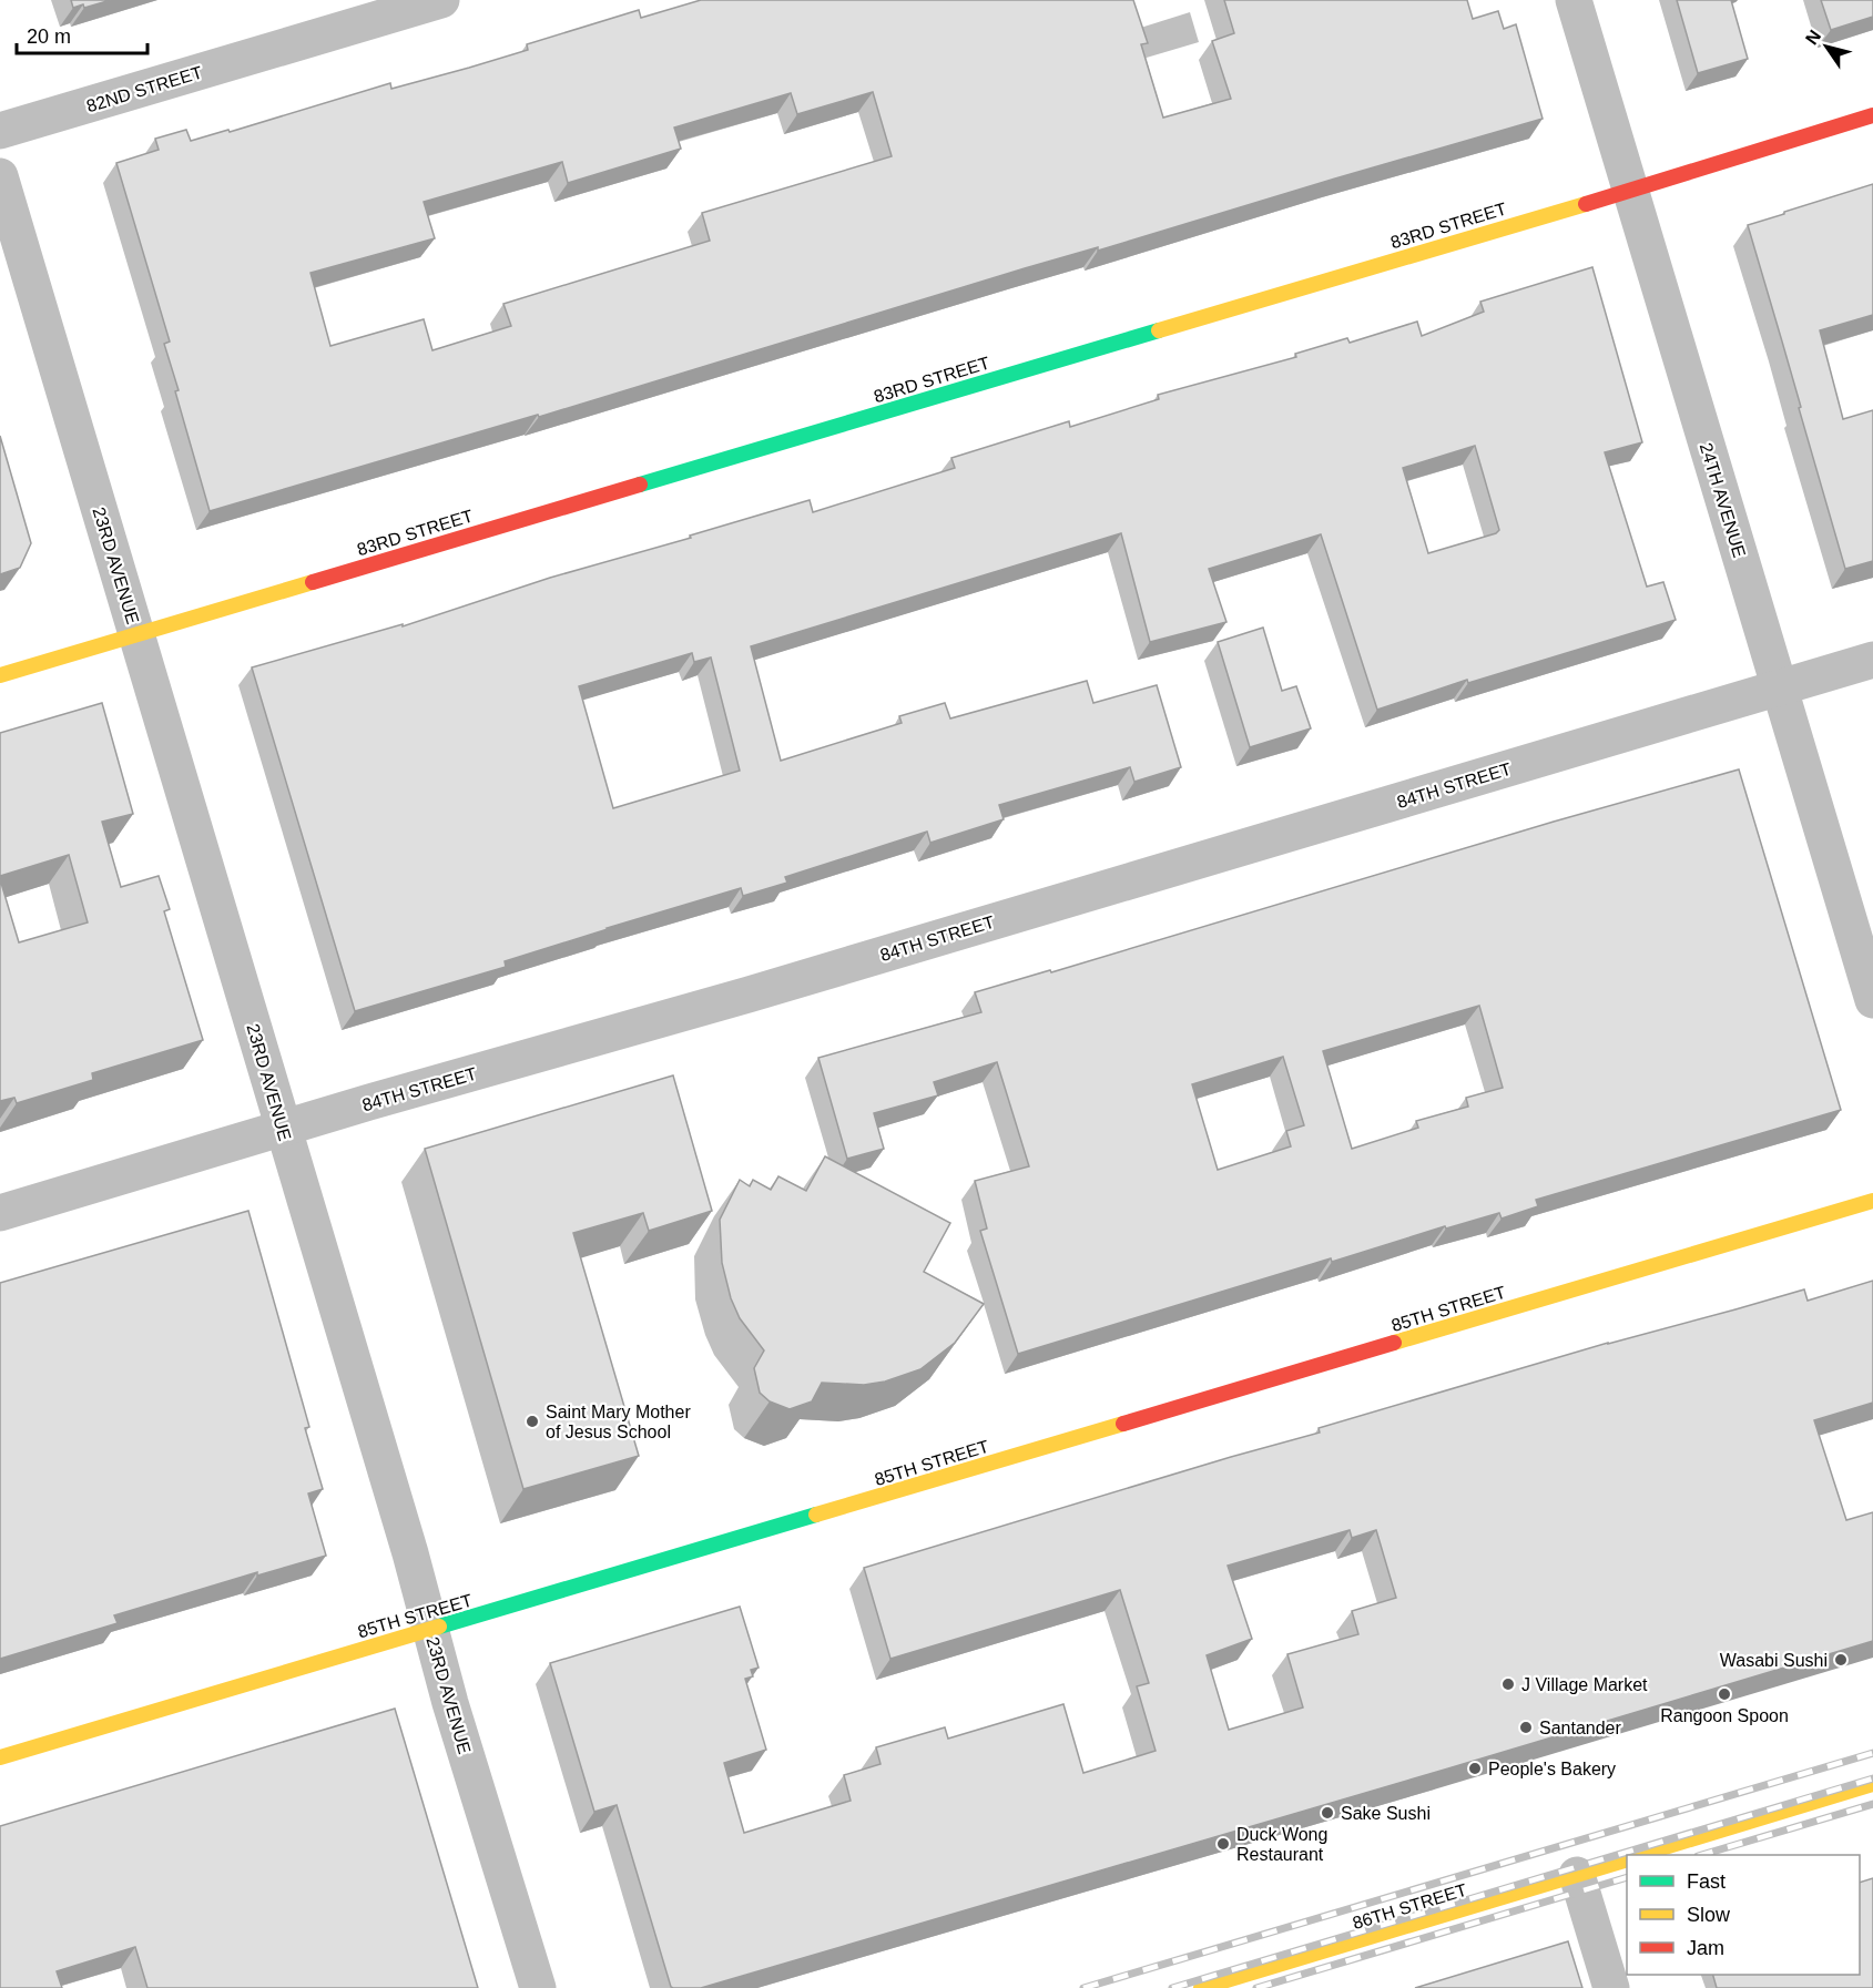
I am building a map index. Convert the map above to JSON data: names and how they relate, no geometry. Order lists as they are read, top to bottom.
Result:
{
  "streets": {
    "street": [
      "82ND STREET",
      "83RD STREET",
      "24TH AVENUE",
      "23RD AVENUE",
      "84TH STREET",
      "85TH STREET",
      "86TH STREET"
    ]
  },
  "crossings": [
    ["83RD STREET", "24TH AVENUE"],
    ["83RD STREET", "23RD AVENUE"],
    ["24TH AVENUE", "84TH STREET"],
    ["23RD AVENUE", "84TH STREET"],
    ["23RD AVENUE", "85TH STREET"]
  ],
  "places": [
    "Saint Mary Mother of Jesus School",
    "Wasabi Sushi",
    "J Village Market",
    "Rangoon Spoon",
    "Santander",
    "People's Bakery",
    "Sake Sushi",
    "Duck Wong Restaurant"
  ],
  "legend": ["Fast", "Slow", "Jam"],
  "scale_bar": "20 m",
  "north": "top left"
}
